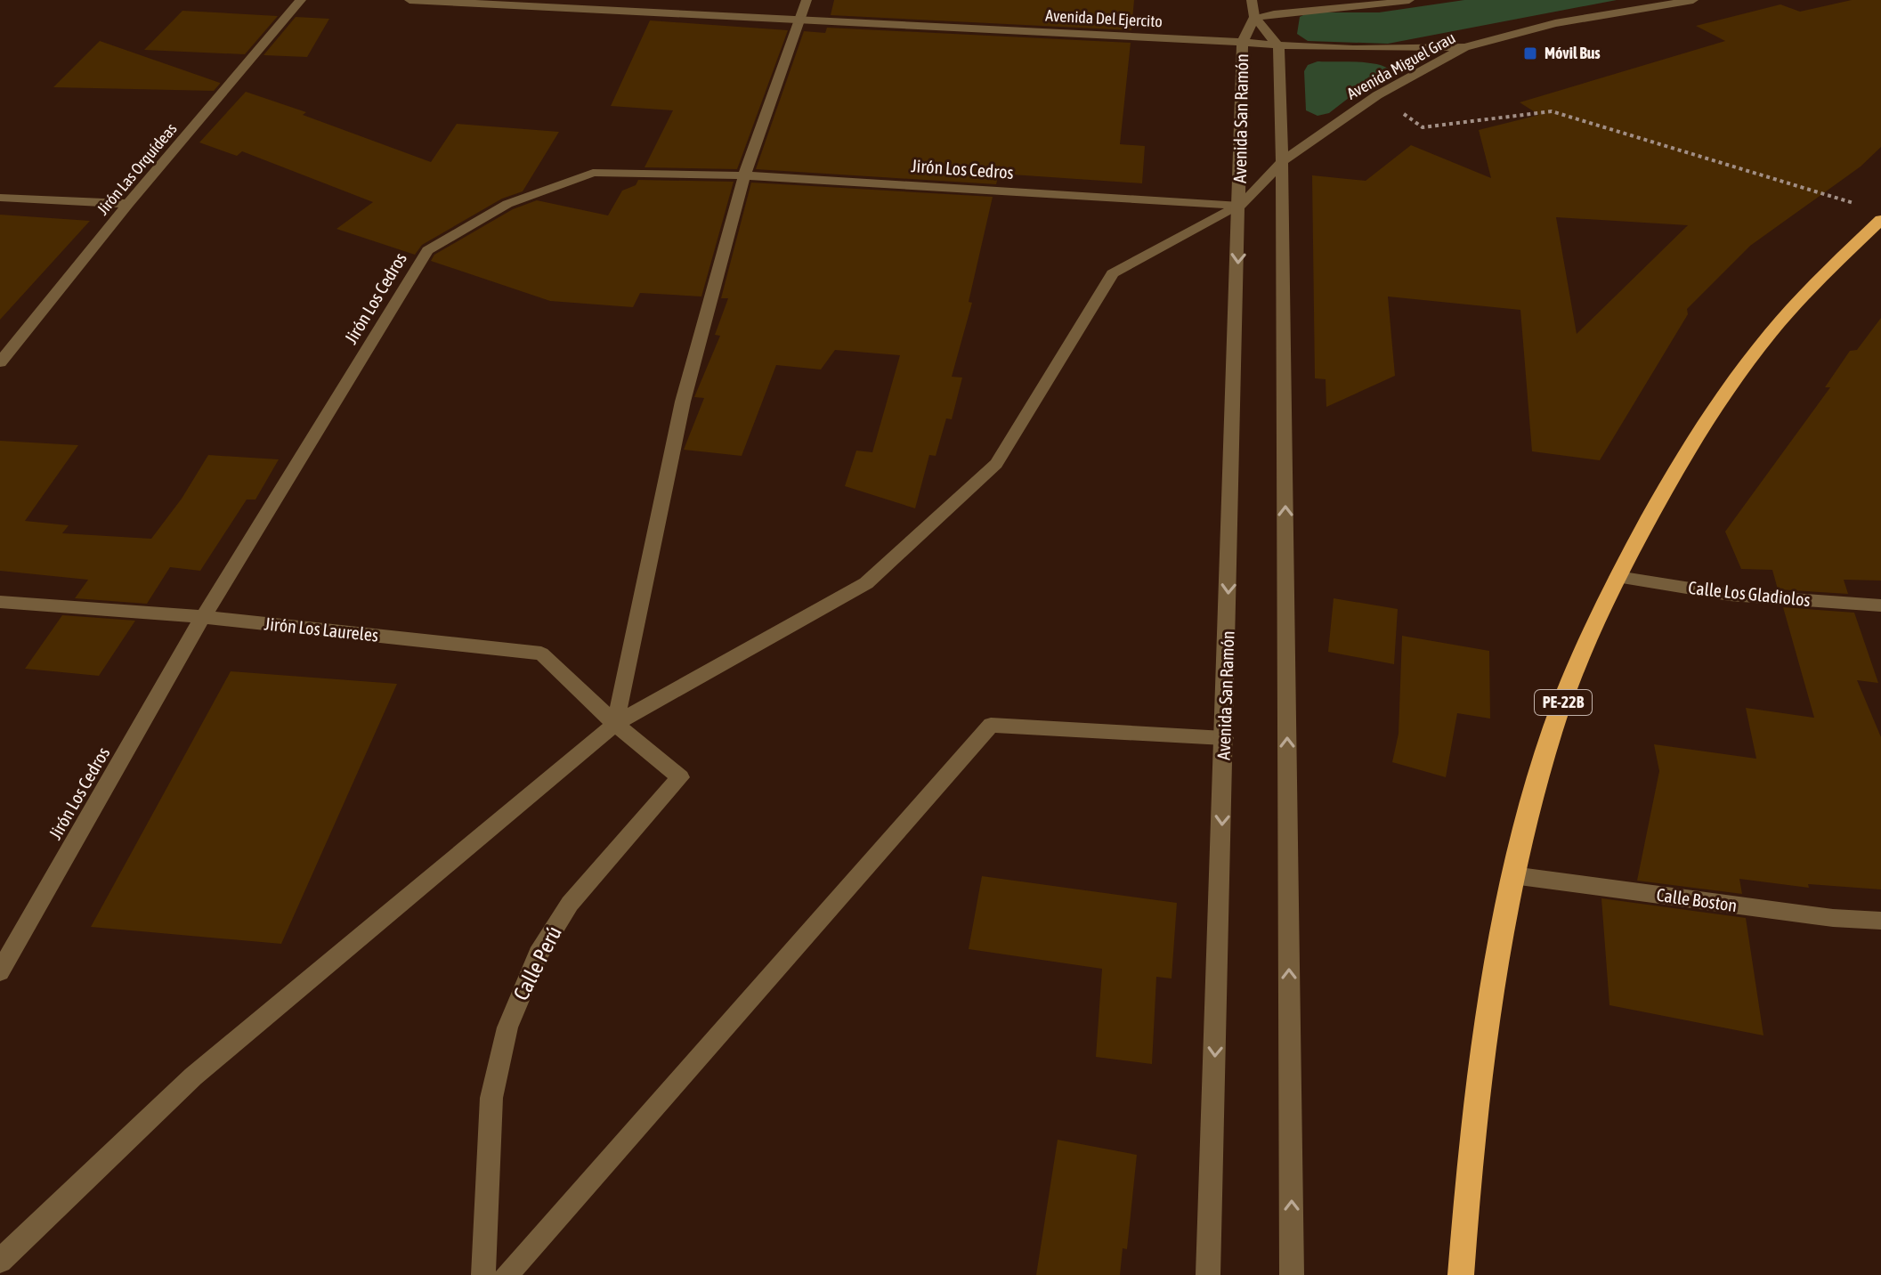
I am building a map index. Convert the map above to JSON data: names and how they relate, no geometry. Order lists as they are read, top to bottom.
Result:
{
  "streets": {
    "highway": ["PE-22B"],
    "street": [
      "Avenida Del Ejercito",
      "Avenida Miguel Grau",
      "Avenida San Ramón",
      "Jirón Las Orquídeas",
      "Jirón Los Cedros",
      "Calle Los Gladiolos",
      "Jirón Los Laureles",
      "Calle Boston",
      "Calle Perú"
    ]
  },
  "crossings": [
    ["Avenida Del Ejercito", "Avenida Miguel Grau"],
    ["Avenida Del Ejercito", "Avenida San Ramón"],
    ["Avenida Miguel Grau", "Avenida San Ramón"],
    ["Avenida Miguel Grau", "Jirón Los Cedros"],
    ["Avenida Miguel Grau", "Jirón Los Laureles"],
    ["Avenida Miguel Grau", "Calle Perú"],
    ["Avenida San Ramón", "Jirón Los Cedros"],
    ["Jirón Los Cedros", "Jirón Los Laureles"],
    ["Calle Los Gladiolos", "PE-22B"],
    ["Jirón Los Laureles", "Calle Perú"],
    ["PE-22B", "Calle Boston"]
  ],
  "places": {
    "transit": ["Móvil Bus"]
  }
}
